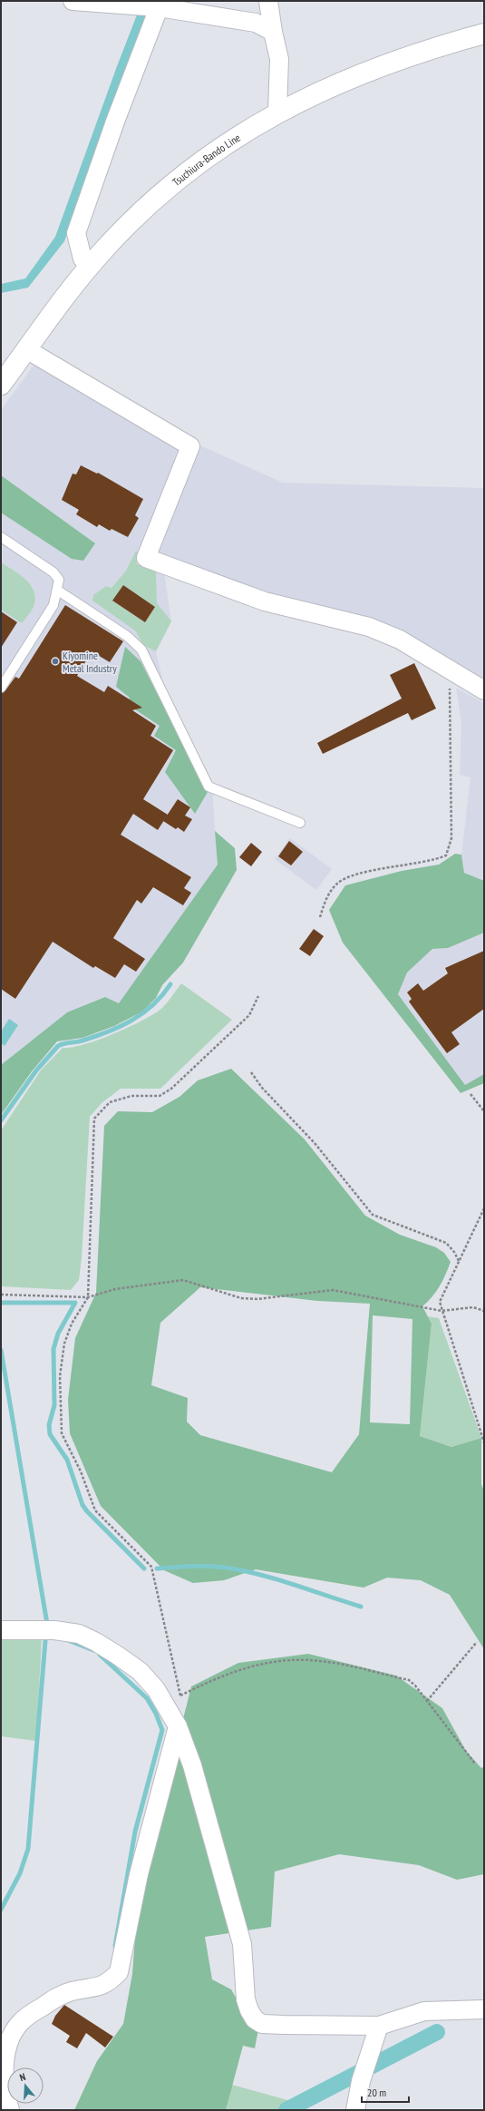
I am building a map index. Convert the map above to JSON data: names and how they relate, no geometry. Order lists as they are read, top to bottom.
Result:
{
  "streets": {
    "main road": ["Tsuchiura-Bando Line"]
  },
  "places": ["Kiyomine Metal Industry"],
  "scale_bar": "20 m",
  "north": "top"
}
